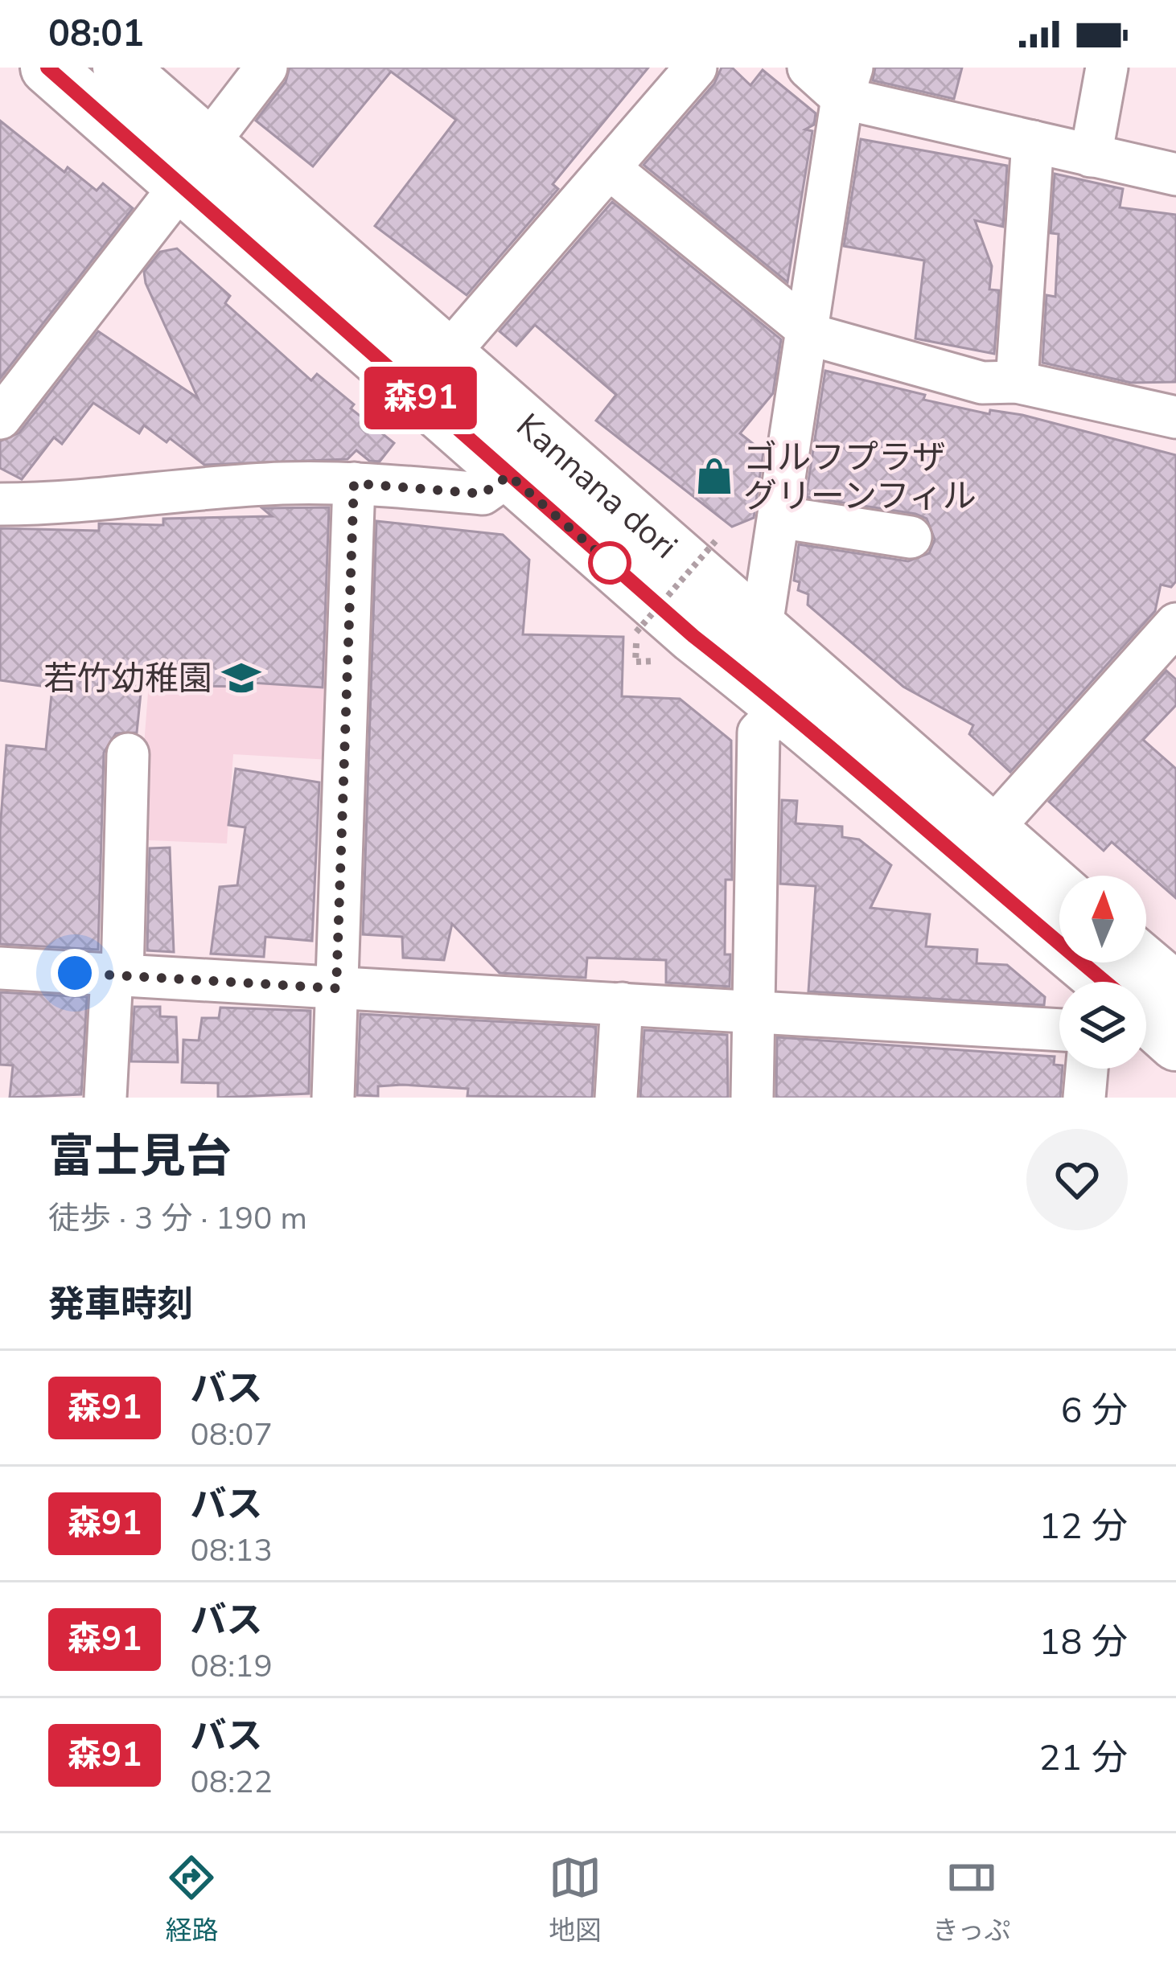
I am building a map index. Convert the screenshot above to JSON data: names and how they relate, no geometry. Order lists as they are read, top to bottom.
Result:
{
  "streets": {
    "main road": ["Kannana dori"]
  },
  "places": {
    "shop": ["ゴルフプラザ グリーンフィル"],
    "school or university": ["若竹幼稚園"]
  },
  "lines": ["bus line 森91"],
  "north": "top",
  "page": {
    "status": "08:01",
    "on_map": "森91",
    "heading": [
      ["富士見台", "徒歩 · 3 分 · 190 m"],
      "発車時刻"
    ],
    "list": [
      {
        "mark": "森91",
        "name": "バス",
        "note": "08:07",
        "value": "6 分"
      },
      {
        "mark": "森91",
        "name": "バス",
        "note": "08:13",
        "value": "12 分"
      },
      {
        "mark": "森91",
        "name": "バス",
        "note": "08:19",
        "value": "18 分"
      },
      {
        "mark": "森91",
        "name": "バス",
        "note": "08:22",
        "value": "21 分"
      }
    ],
    "tabs": ["経路", "地図", "きっぷ"]
  }
}
